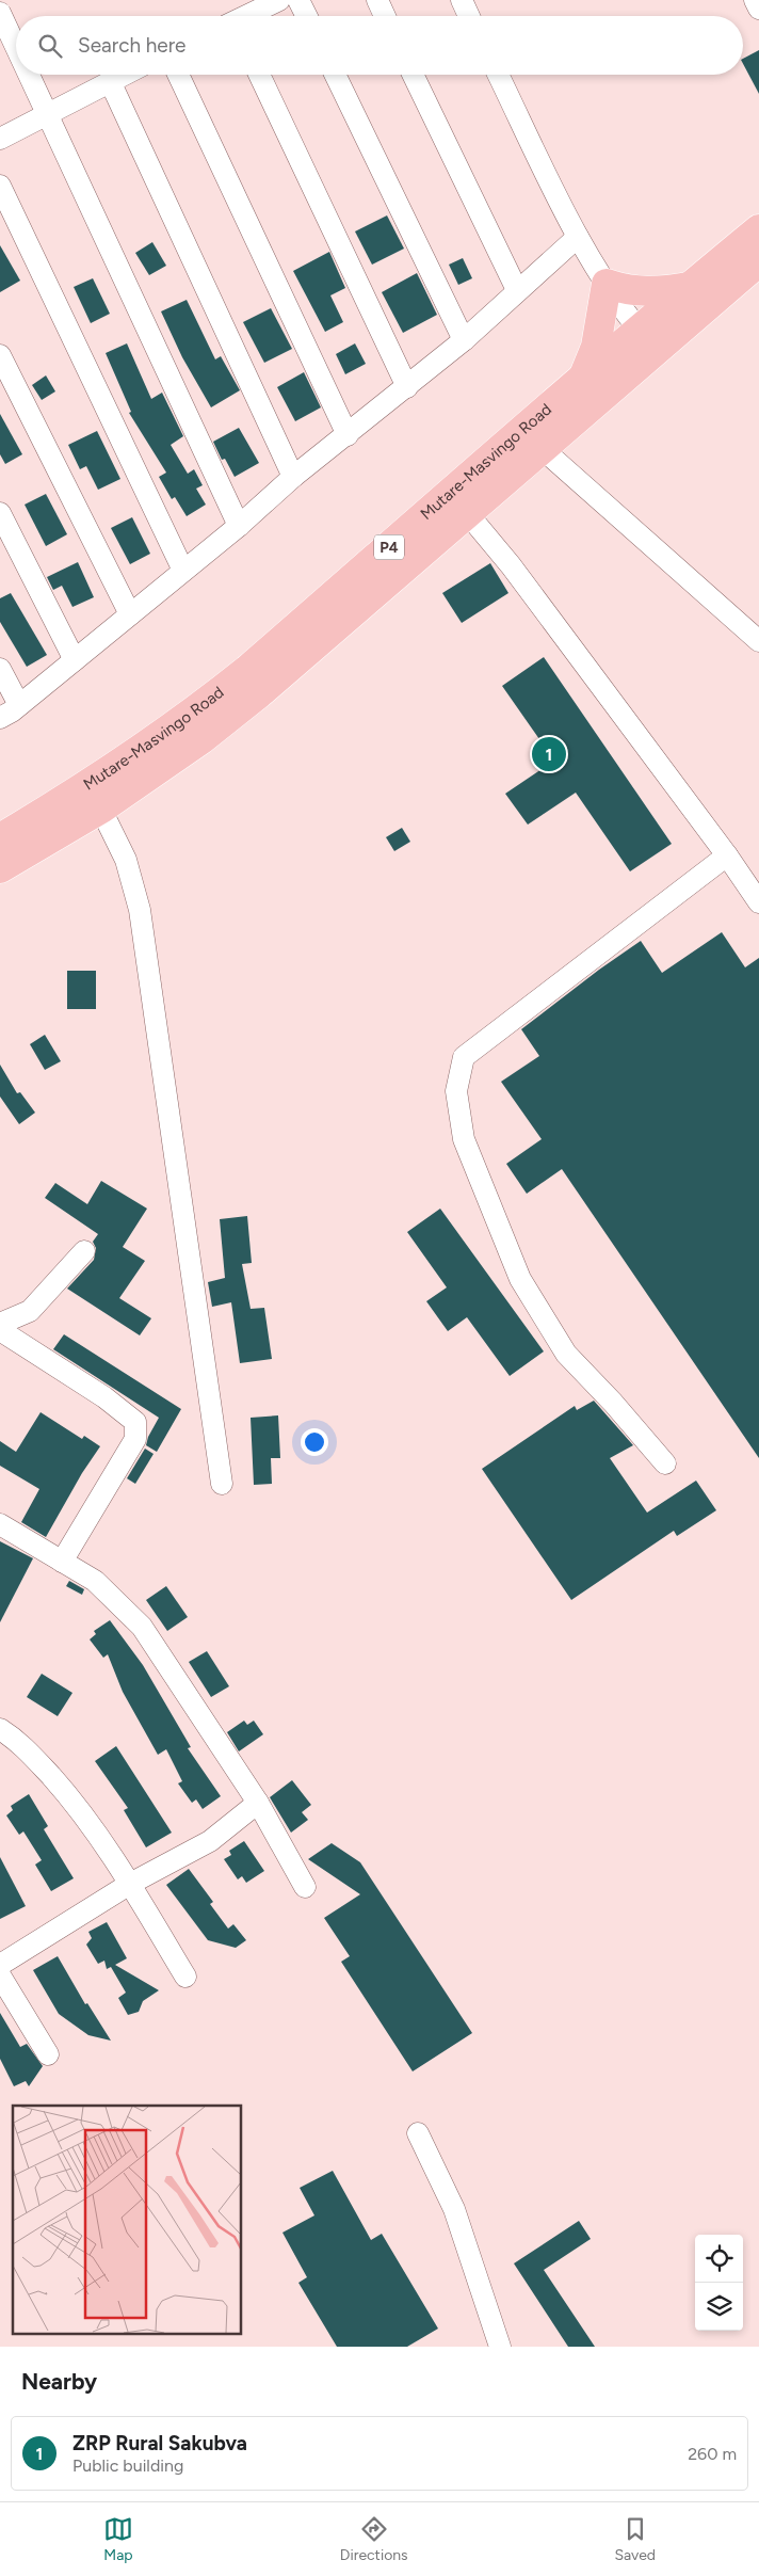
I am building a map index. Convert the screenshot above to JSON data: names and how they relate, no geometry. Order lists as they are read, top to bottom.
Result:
{
  "streets": {
    "highway": ["Mutare-Masvingo Road", "P4"]
  },
  "page": {
    "search": "Search here",
    "pins": "1",
    "heading": "Nearby",
    "list": [
      {
        "mark": "1",
        "name": "ZRP Rural Sakubva",
        "note": "Public building",
        "value": "260 m"
      }
    ],
    "nav": ["Map", "Directions", "Saved"]
  }
}
